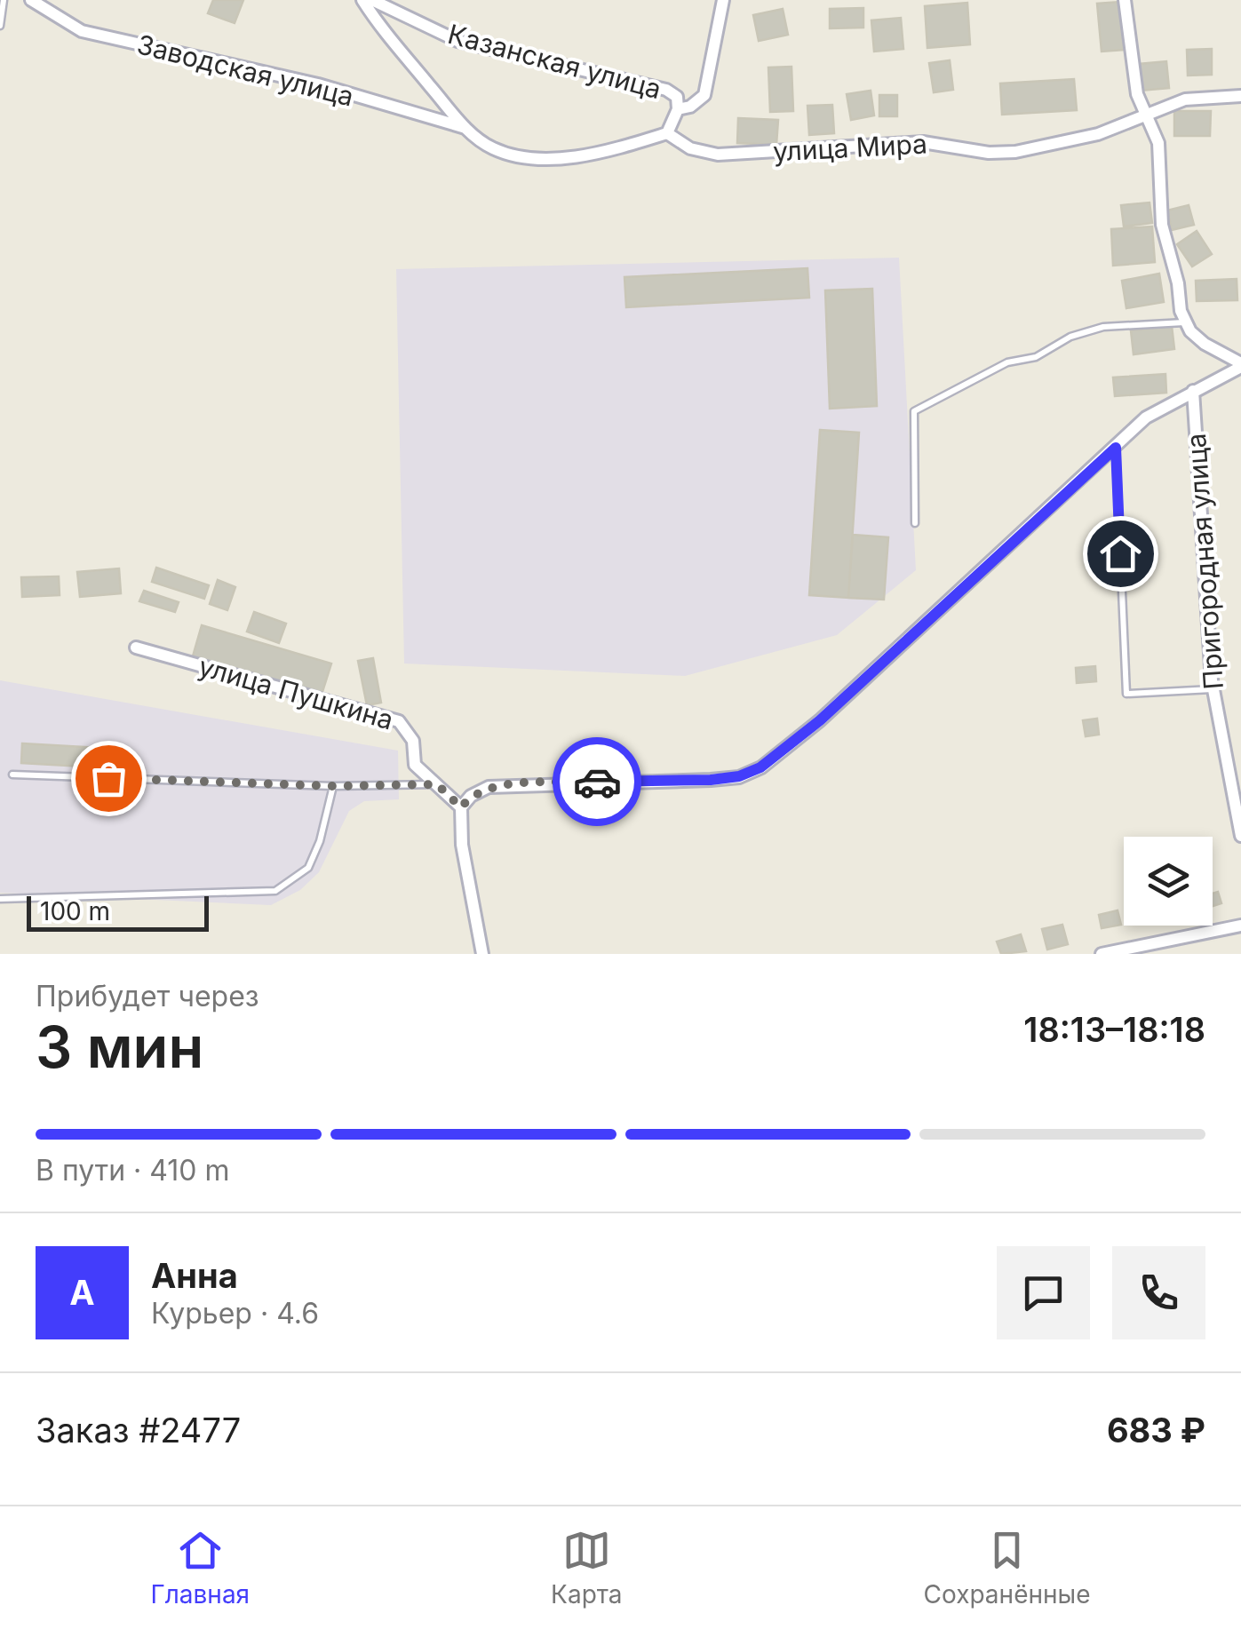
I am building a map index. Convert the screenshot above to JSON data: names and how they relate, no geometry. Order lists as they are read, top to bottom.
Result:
{
  "streets": {
    "street": [
      "Казанская улица",
      "Заводская улица",
      "улица Мира",
      "Пригородная улица",
      "улица Пушкина"
    ]
  },
  "scale_bar": "100 m",
  "page": {
    "scale": "100 m",
    "heading": ["3 мин", "Прибудет через", "18:13–18:18"],
    "panel": [
      "Анна",
      "Курьер · 4.6",
      "Заказ #2477",
      "683 ₽"
    ],
    "bar": "В пути · 410 m",
    "round": "А",
    "tabs": ["Главная", "Карта", "Сохранённые"]
  }
}
